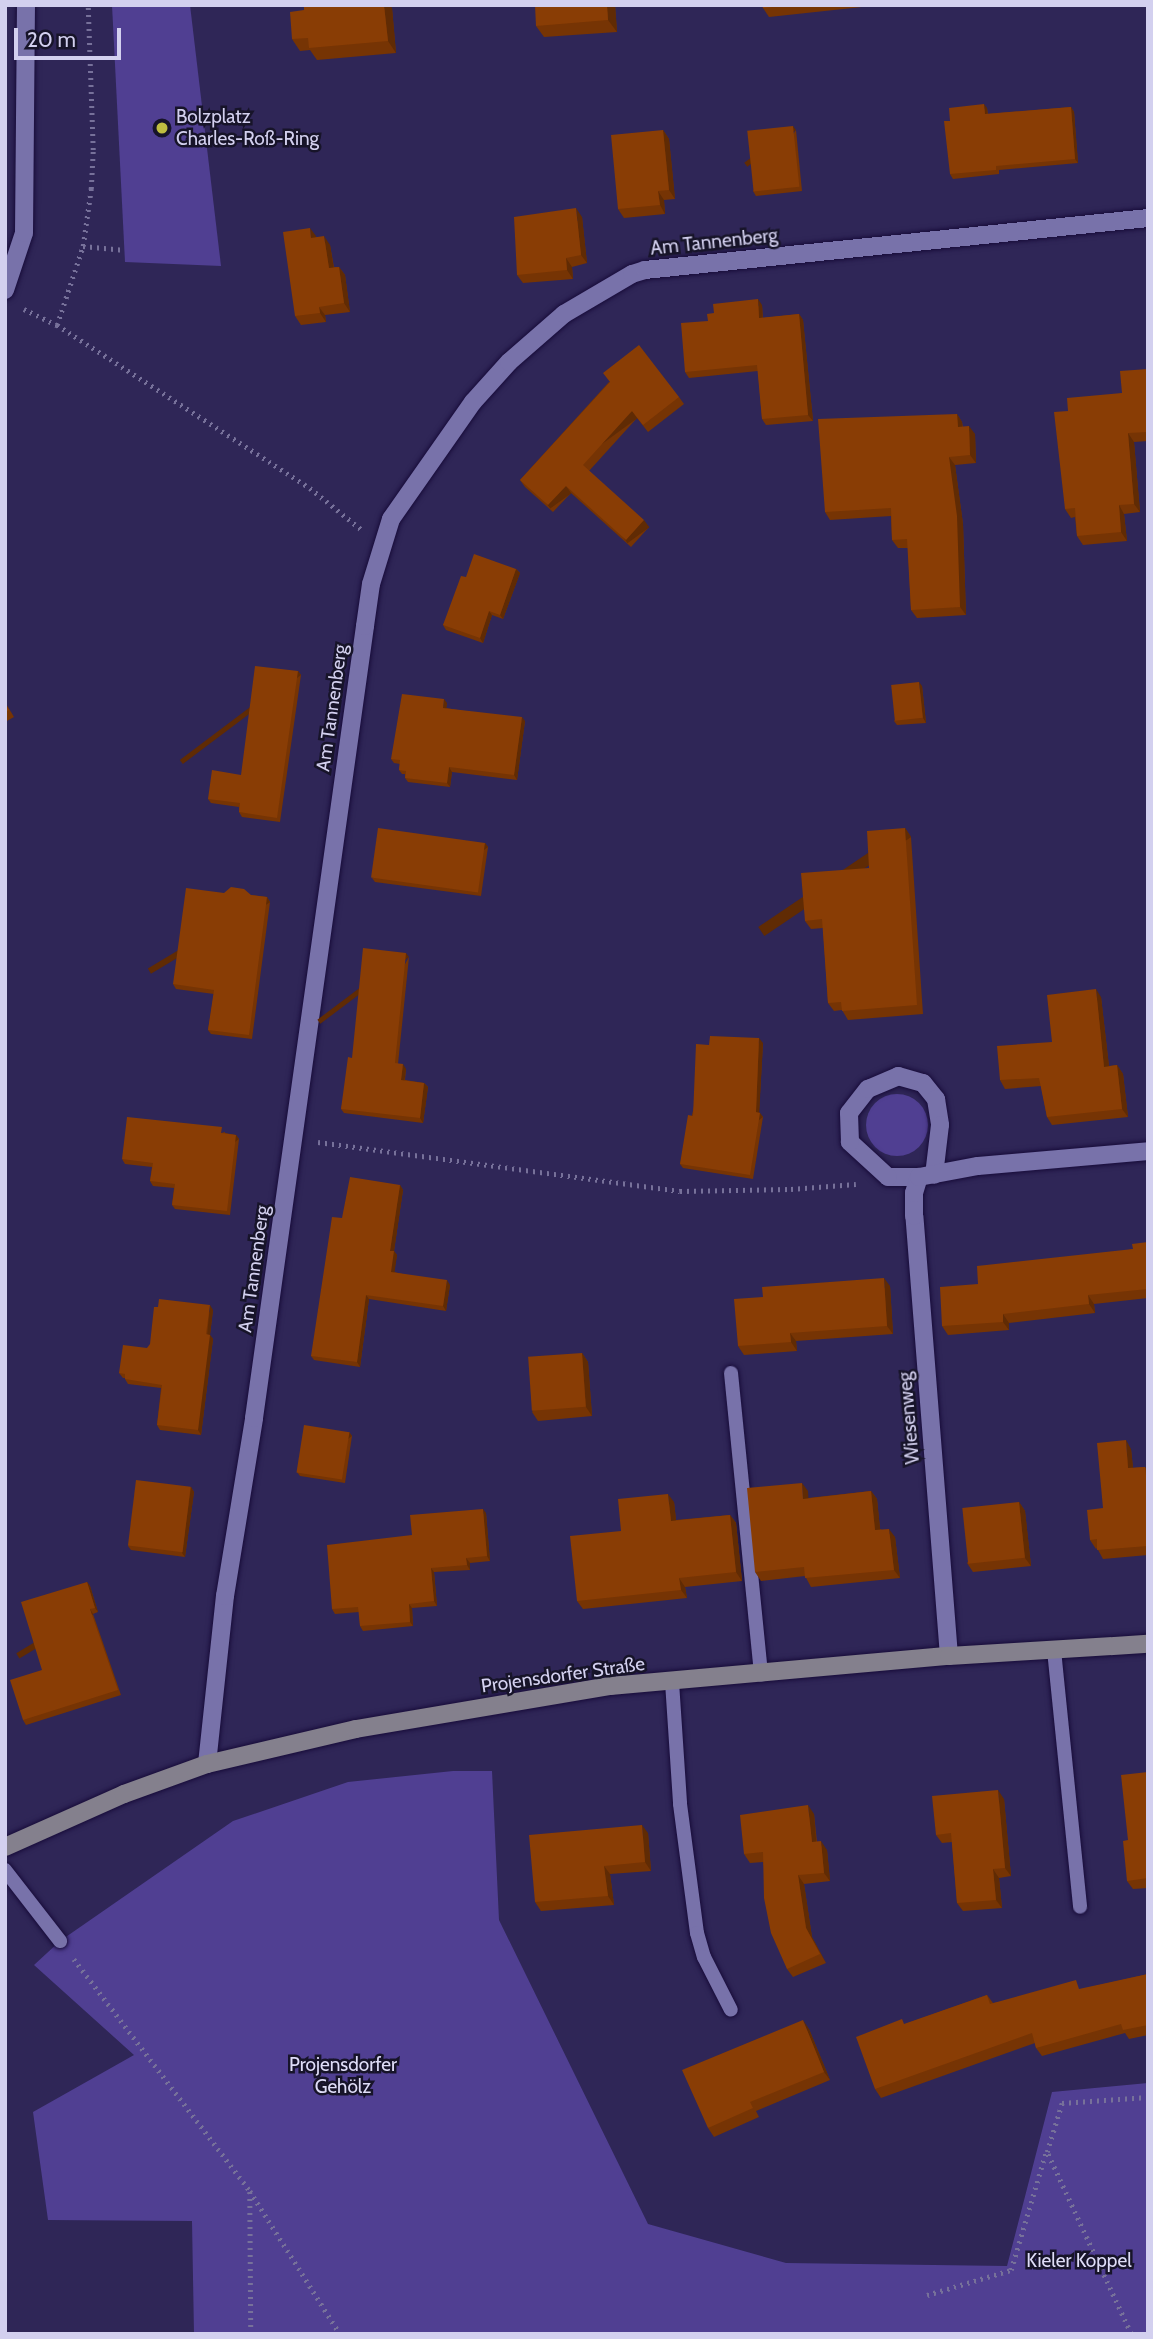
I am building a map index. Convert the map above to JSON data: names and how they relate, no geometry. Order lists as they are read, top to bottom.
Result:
{
  "streets": {
    "street": ["Am Tannenberg", "Wiesenweg", "Projensdorfer Straße"]
  },
  "crossings": [
    ["Am Tannenberg", "Projensdorfer Straße"],
    ["Wiesenweg", "Projensdorfer Straße"]
  ],
  "parks": ["Projensdorfer Gehölz", "Kieler Koppel"],
  "places": ["Bolzplatz Charles-Roß-Ring"],
  "scale_bar": "20 m"
}
